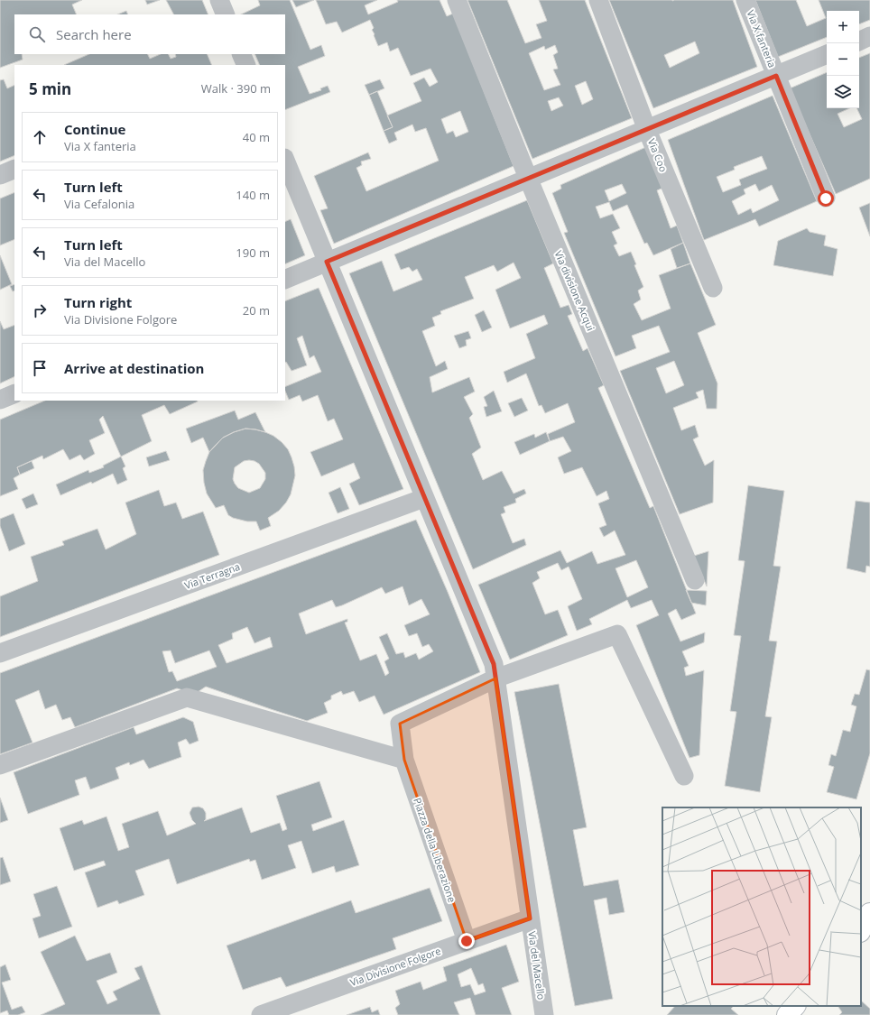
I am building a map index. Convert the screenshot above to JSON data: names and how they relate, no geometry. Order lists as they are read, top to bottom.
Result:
{
  "streets": {
    "street": [
      "Via X fanteria",
      "Via Coo",
      "Via divisione Acqui",
      "Via Terragna",
      "Piazza della Liberazione",
      "Via del Macello",
      "Via Divisione Folgore"
    ]
  },
  "crossings": [
    ["Via Terragna", "Via del Macello"],
    ["Piazza della Liberazione", "Via del Macello"],
    ["Piazza della Liberazione", "Via Divisione Folgore"],
    ["Via del Macello", "Via Divisione Folgore"]
  ],
  "page": {
    "map_buttons": ["+", "−"],
    "search": "Search here",
    "heading": ["5 min", "Walk · 390 m"],
    "list": [
      ["Continue", "Via X fanteria", "40 m"],
      ["Turn left", "Via Cefalonia", "140 m"],
      ["Turn left", "Via del Macello", "190 m"],
      ["Turn right", "Via Divisione Folgore", "20 m"],
      "Arrive at destination"
    ]
  }
}
